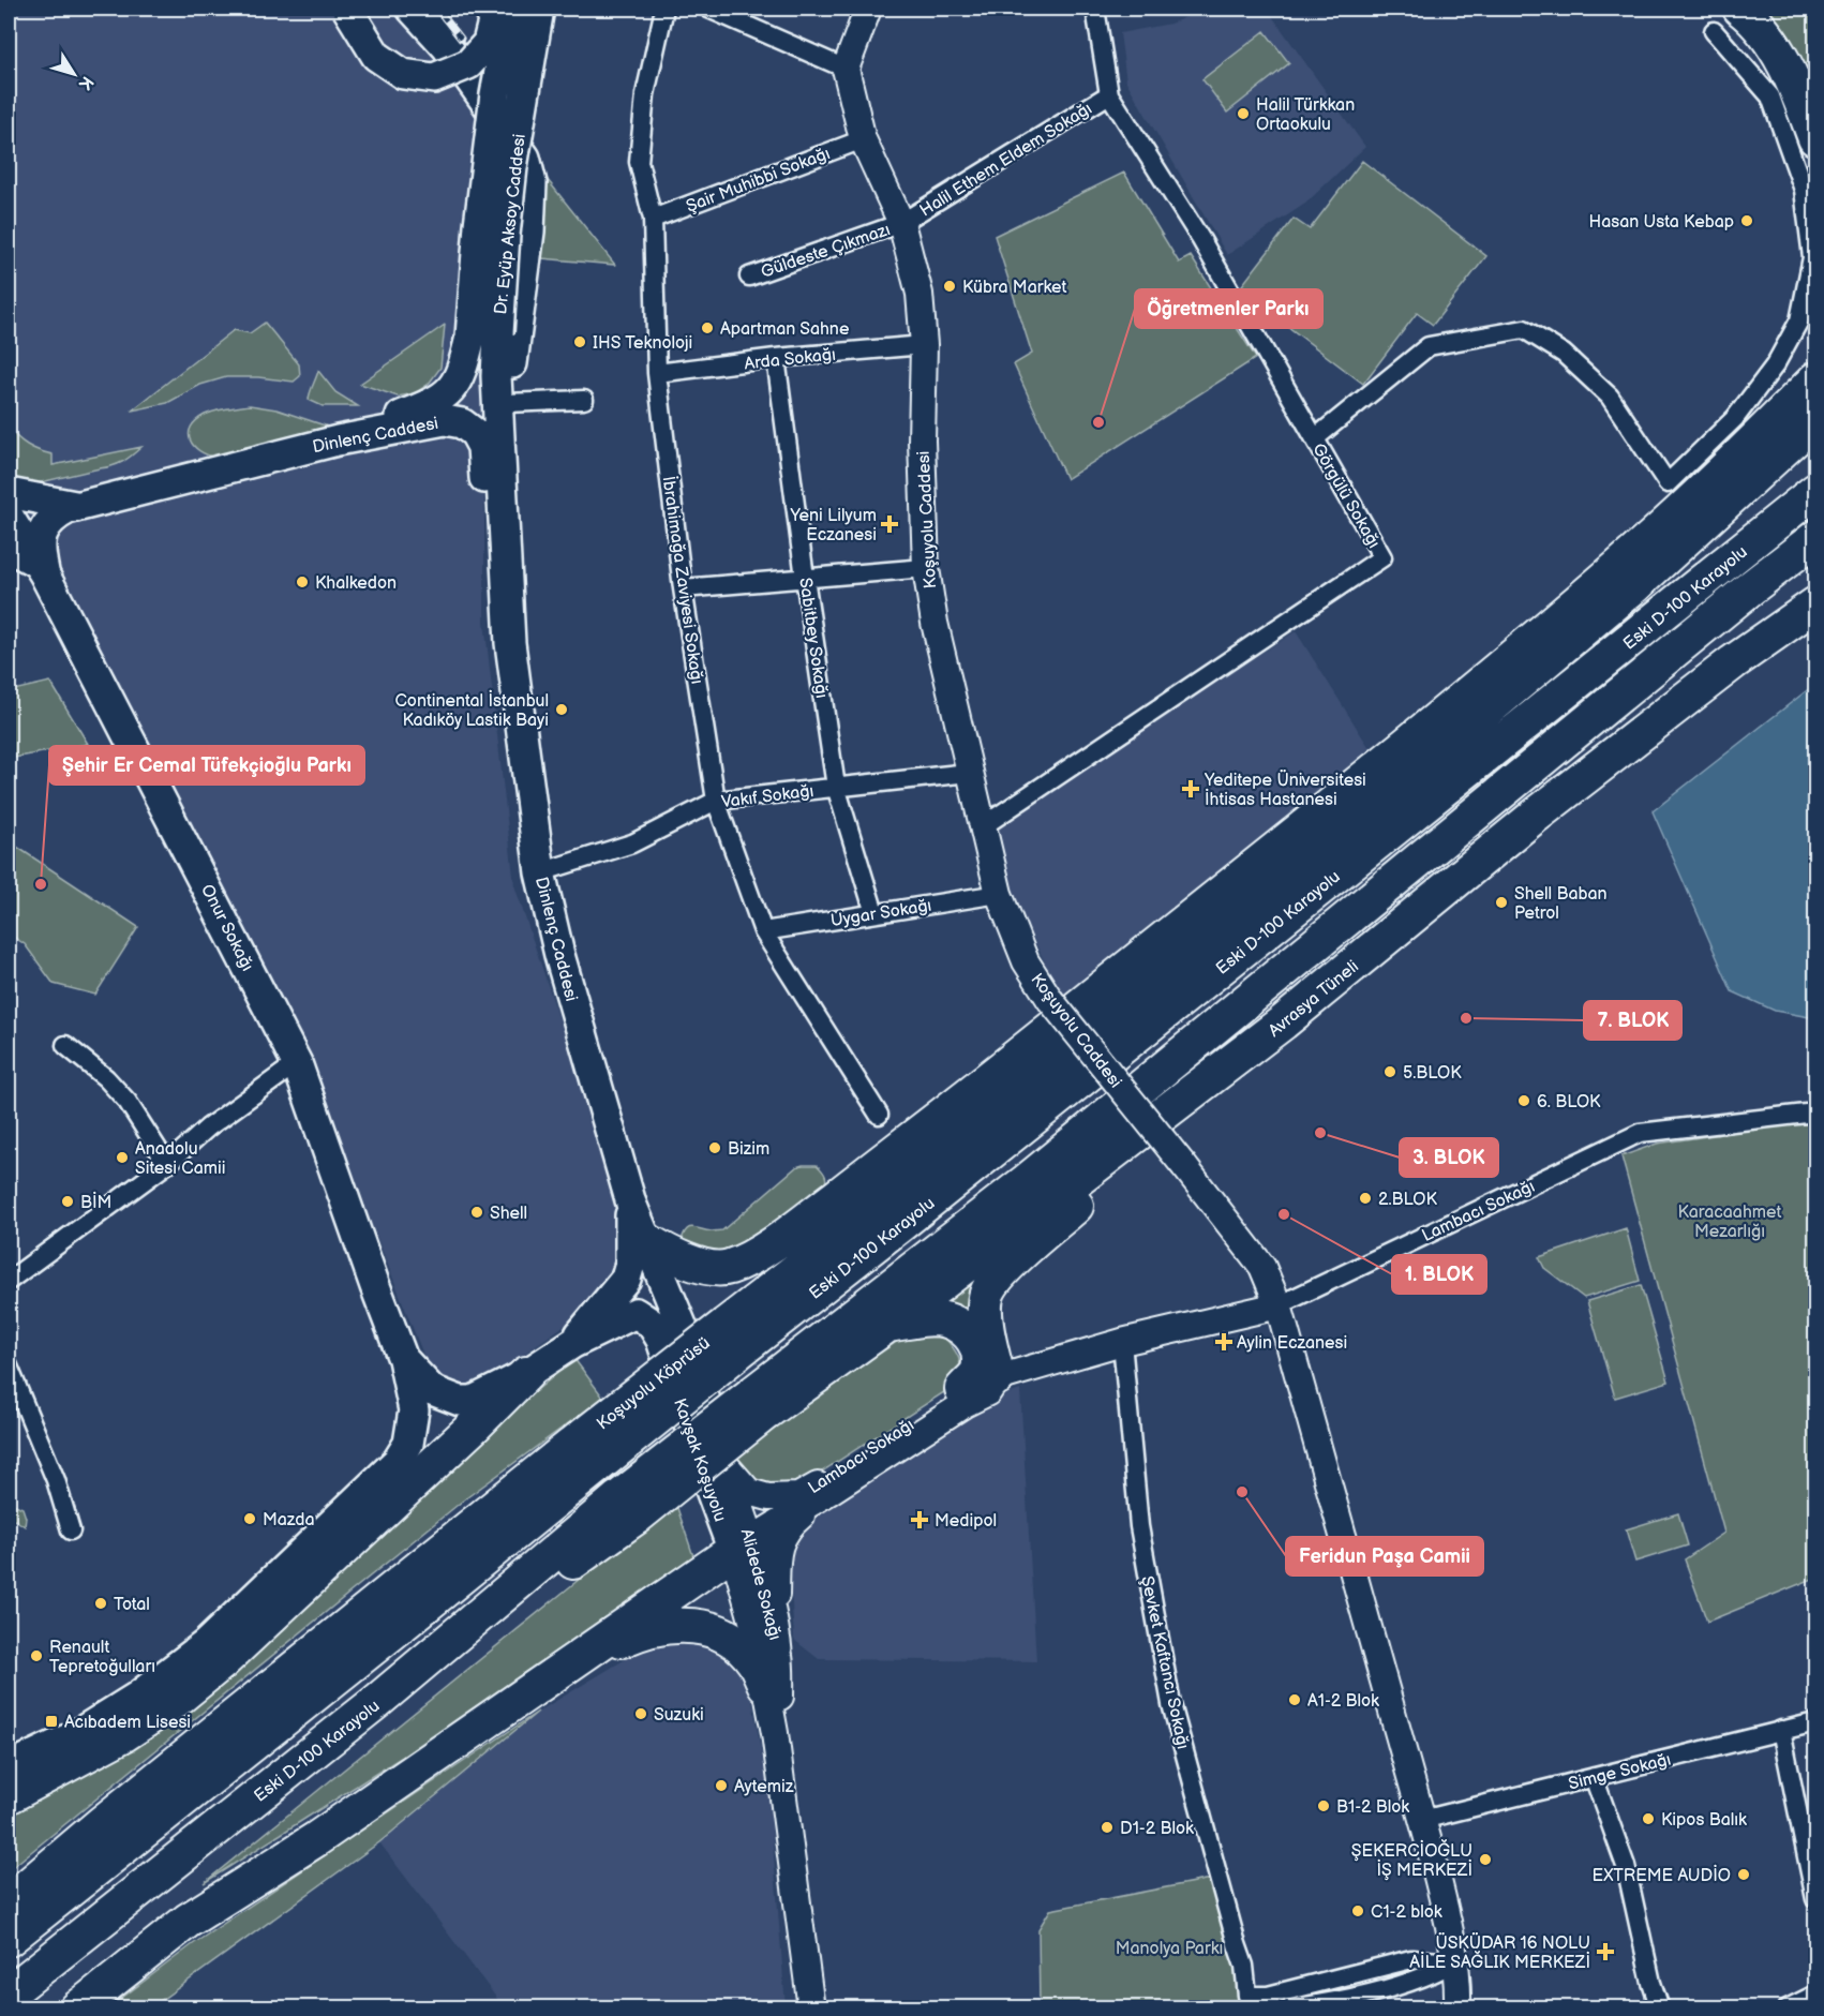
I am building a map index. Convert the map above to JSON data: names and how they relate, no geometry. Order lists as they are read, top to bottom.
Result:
{
  "streets": {
    "highway": ["Eski D-100 Karayolu", "Avrasya Tüneli", "Koşuyolu Köprüsü"],
    "main road": [
      "Dr. Eyüp Aksoy Caddesi",
      "Dinlenç Caddesi",
      "Koşuyolu Caddesi",
      "Onur Sokağı",
      "Lambacı Sokağı",
      "Kavşak Koşuyolu",
      "Alidede Sokağı"
    ],
    "street": [
      "Halil Ethem Eldem Sokağı",
      "Şair Muhibbi Sokağı",
      "Güldeste Çıkmazı",
      "Arda Sokağı",
      "Görgülü Sokağı",
      "İbrahimağa Zaviyesi Sokağı",
      "Sabitbey Sokağı",
      "Vakıf Sokağı",
      "Uygar Sokağı",
      "Şevket Kaftancı Sokağı",
      "Simge Sokağı"
    ]
  },
  "crossings": [
    ["Halil Ethem Eldem Sokağı", "Güldeste Çıkmazı"],
    ["Halil Ethem Eldem Sokağı", "Görgülü Sokağı"],
    ["Halil Ethem Eldem Sokağı", "Koşuyolu Caddesi"],
    ["Şair Muhibbi Sokağı", "Koşuyolu Caddesi"],
    ["Şair Muhibbi Sokağı", "İbrahimağa Zaviyesi Sokağı"],
    ["Dr. Eyüp Aksoy Caddesi", "Dinlenç Caddesi"],
    ["Güldeste Çıkmazı", "Koşuyolu Caddesi"],
    ["Arda Sokağı", "Koşuyolu Caddesi"],
    ["Arda Sokağı", "İbrahimağa Zaviyesi Sokağı"],
    ["Arda Sokağı", "Sabitbey Sokağı"],
    ["Dinlenç Caddesi", "Vakıf Sokağı"],
    ["Dinlenç Caddesi", "Onur Sokağı"],
    ["Dinlenç Caddesi", "Kavşak Koşuyolu"],
    ["Görgülü Sokağı", "Koşuyolu Caddesi"],
    ["Koşuyolu Caddesi", "Vakıf Sokağı"],
    ["Koşuyolu Caddesi", "Uygar Sokağı"],
    ["Koşuyolu Caddesi", "Lambacı Sokağı"],
    ["Koşuyolu Caddesi", "Şevket Kaftancı Sokağı"],
    ["Koşuyolu Caddesi", "Simge Sokağı"],
    ["İbrahimağa Zaviyesi Sokağı", "Vakıf Sokağı"],
    ["İbrahimağa Zaviyesi Sokağı", "Uygar Sokağı"],
    ["Eski D-100 Karayolu", "Avrasya Tüneli"],
    ["Eski D-100 Karayolu", "Koşuyolu Köprüsü"],
    ["Sabitbey Sokağı", "Vakıf Sokağı"],
    ["Sabitbey Sokağı", "Uygar Sokağı"],
    ["Onur Sokağı", "Kavşak Koşuyolu"],
    ["Lambacı Sokağı", "Kavşak Koşuyolu"],
    ["Lambacı Sokağı", "Alidede Sokağı"],
    ["Lambacı Sokağı", "Şevket Kaftancı Sokağı"],
    ["Kavşak Koşuyolu", "Alidede Sokağı"]
  ],
  "parks": ["Karacaahmet Mezarlığı", "Manolya Parkı"],
  "places": {
    "other": [
      "Halil Türkkan Ortaokulu",
      "Hasan Usta Kebap",
      "Kübra Market",
      "Apartman Sahne",
      "IHS Teknoloji",
      "Öğretmenler Parkı",
      "Khalkedon",
      "Continental İstanbul Kadıköy Lastik Bayi",
      "Şehir Er Cemal Tüfekçioğlu Parkı",
      "Shell Baban Petrol",
      "7. BLOK",
      "5.BLOK",
      "6. BLOK",
      "3. BLOK",
      "Bizim",
      "Anadolu Sitesi Camii",
      "2.BLOK",
      "BİM",
      "Shell",
      "1. BLOK",
      "Feridun Paşa Camii",
      "Mazda",
      "Total",
      "Renault Tepretoğulları",
      "A1-2 Blok",
      "Suzuki",
      "Aytemiz",
      "B1-2 Blok",
      "Kipos Balık",
      "D1-2 Blok",
      "ŞEKERCİOĞLU İŞ MERKEZİ",
      "EXTREME AUDİO",
      "C1-2 blok"
    ],
    "health": [
      "Yeni Lilyum Eczanesi",
      "Yeditepe Üniversitesi İhtisas Hastanesi",
      "Aylin Eczanesi",
      "Medipol",
      "ÜSKÜDAR 16 NOLU AİLE SAĞLIK MERKEZİ"
    ],
    "transit": ["Acıbadem Lisesi"]
  },
  "north": "bottom right"
}
